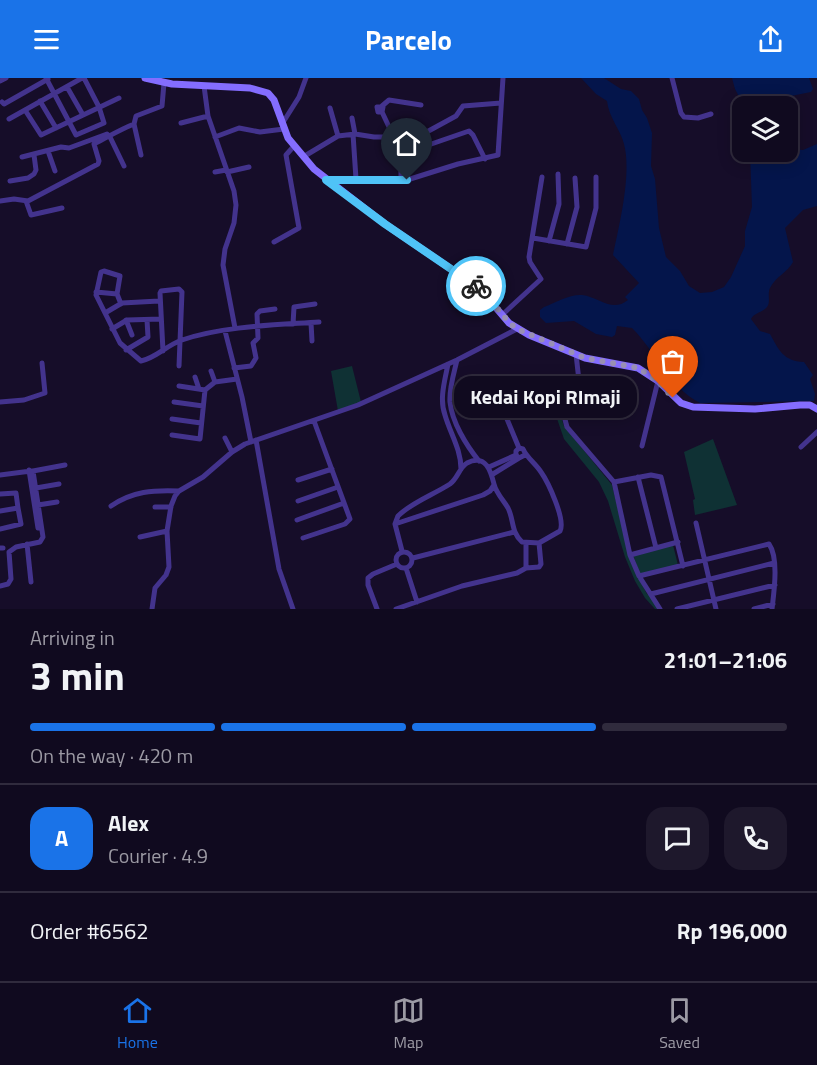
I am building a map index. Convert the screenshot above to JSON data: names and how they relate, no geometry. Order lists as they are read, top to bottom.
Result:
{
  "places": ["Kedai Kopi RImaji"],
  "page": {
    "header": "Parcelo",
    "bubble": "Kedai Kopi RImaji",
    "heading": ["3 min", "Arriving in", "21:01–21:06"],
    "panel": [
      "Alex",
      "Courier · 4.9",
      "Order #6562",
      "Rp 196,000"
    ],
    "bar": "On the way · 420 m",
    "round": "A",
    "tabs": ["Home", "Map", "Saved"]
  }
}
